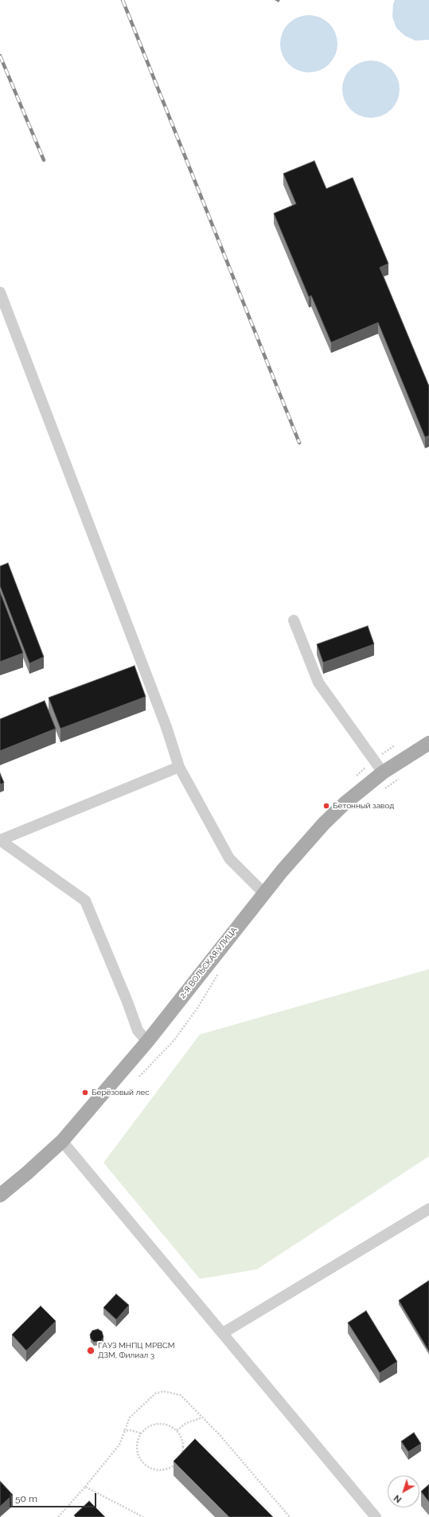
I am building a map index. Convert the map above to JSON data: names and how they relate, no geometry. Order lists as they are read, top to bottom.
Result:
{
  "streets": {
    "main road": ["2-Я ВОЛЬСКАЯ УЛИЦА"]
  },
  "places": ["Бетонный завод", "Берёзовый лес", "ГАУЗ МНПЦ МРВСМ ДЗМ, Филиал 3"],
  "scale_bar": "50 m",
  "north": "bottom left"
}
